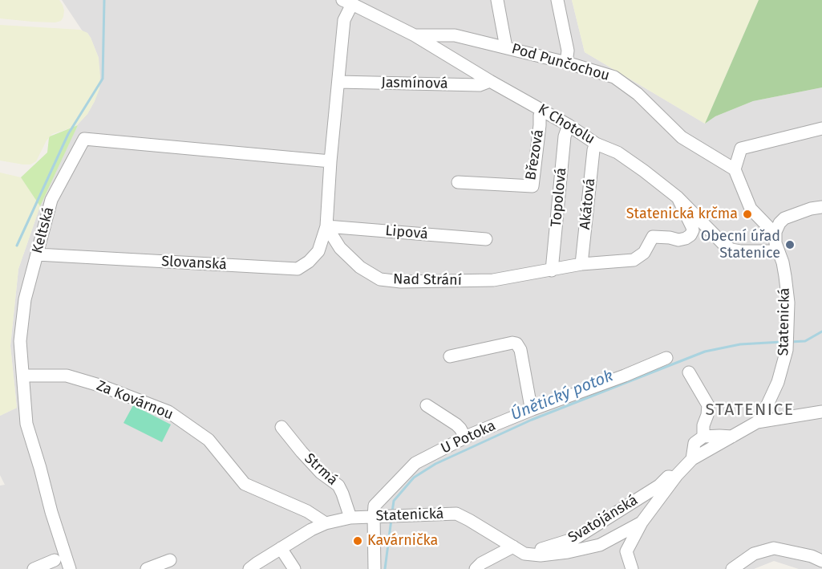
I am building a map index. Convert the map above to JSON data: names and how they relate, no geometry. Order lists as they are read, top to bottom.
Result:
{
  "streets": {
    "street": [
      "Pod Punčochou",
      "Jasmínová",
      "K Chotolu",
      "Březová",
      "Topolová",
      "Akátová",
      "Keltská",
      "Lipová",
      "Slovanská",
      "Nad Strání",
      "Statenická",
      "Za Kovárnou",
      "U Potoka",
      "Strmá",
      "Svatojánská"
    ]
  },
  "crossings": [
    ["Pod Punčochou", "K Chotolu"],
    ["Jasmínová", "K Chotolu"],
    ["K Chotolu", "Březová"],
    ["K Chotolu", "Topolová"],
    ["K Chotolu", "Akátová"],
    ["K Chotolu", "Nad Strání"],
    ["K Chotolu", "Statenická"],
    ["Topolová", "Nad Strání"],
    ["Akátová", "Nad Strání"],
    ["Keltská", "Slovanská"],
    ["Keltská", "Za Kovárnou"],
    ["Lipová", "Slovanská"],
    ["Lipová", "Nad Strání"],
    ["Slovanská", "Nad Strání"],
    ["Statenická", "Za Kovárnou"],
    ["Statenická", "U Potoka"],
    ["Statenická", "Strmá"],
    ["Statenická", "Svatojánská"]
  ],
  "districts": ["STATENICE"],
  "water": ["Únětický potok"],
  "places": ["Statenická krčma", "Obecní úřad Statenice", "Kavárnička"]
}
